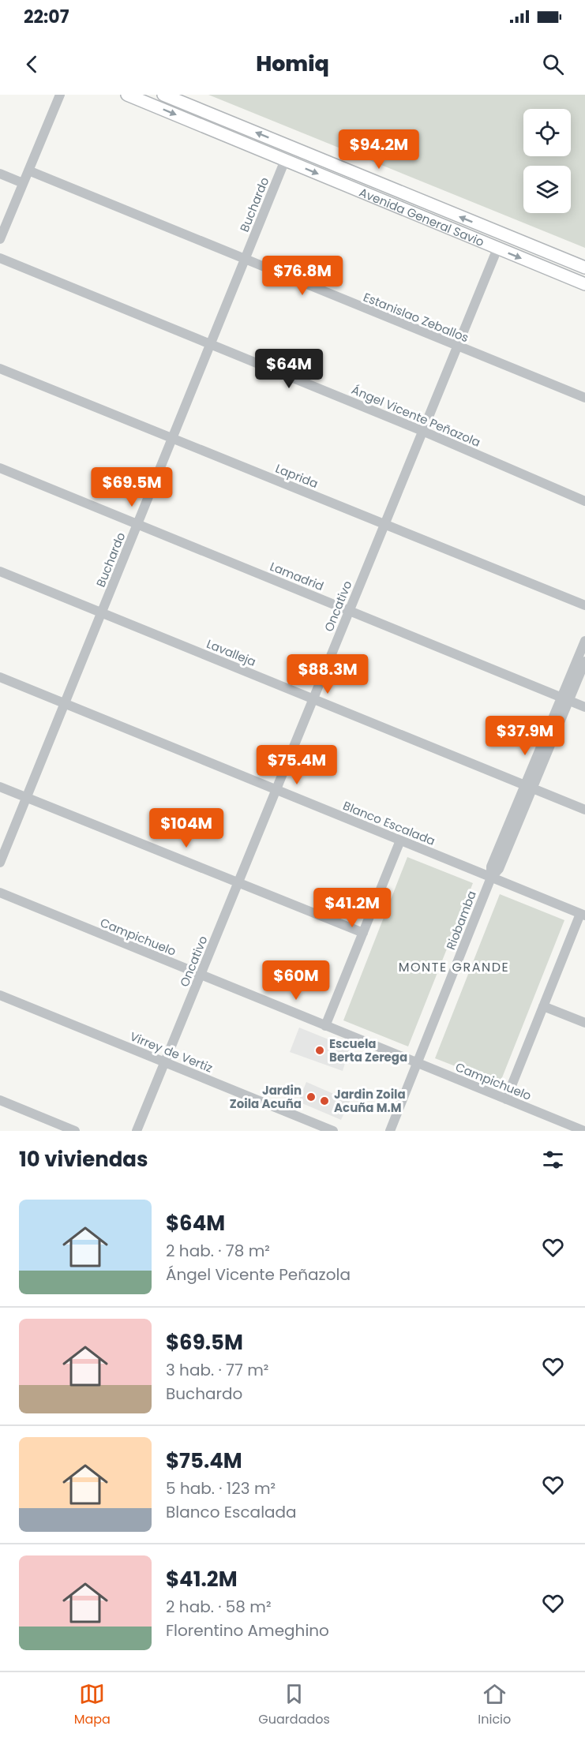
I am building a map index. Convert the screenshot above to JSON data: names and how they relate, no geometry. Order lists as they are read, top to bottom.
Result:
{
  "streets": {
    "main road": ["Avenida General Savio"],
    "street": [
      "Buchardo",
      "Estanislao Zeballos",
      "Ángel Vicente Peñazola",
      "Laprida",
      "Lamadrid",
      "Oncativo",
      "Lavalleja",
      "Blanco Escalada",
      "Riobamba",
      "Campichuelo",
      "Virrey de Vertiz"
    ]
  },
  "crossings": [
    ["Buchardo", "Avenida General Savio"],
    ["Buchardo", "Estanislao Zeballos"],
    ["Buchardo", "Ángel Vicente Peñazola"],
    ["Buchardo", "Laprida"],
    ["Buchardo", "Lamadrid"],
    ["Buchardo", "Lavalleja"],
    ["Buchardo", "Blanco Escalada"],
    ["Avenida General Savio", "Oncativo"],
    ["Estanislao Zeballos", "Oncativo"],
    ["Ángel Vicente Peñazola", "Oncativo"],
    ["Laprida", "Oncativo"],
    ["Lamadrid", "Oncativo"],
    ["Lamadrid", "Riobamba"],
    ["Oncativo", "Lavalleja"],
    ["Oncativo", "Blanco Escalada"],
    ["Oncativo", "Campichuelo"],
    ["Oncativo", "Virrey de Vertiz"],
    ["Lavalleja", "Riobamba"],
    ["Blanco Escalada", "Riobamba"],
    ["Riobamba", "Campichuelo"]
  ],
  "districts": ["MONTE GRANDE"],
  "places": ["Escuela Berta Zerega", "Jardin Zoila Acuña", "Jardin Zoila Acuña M.M"],
  "page": {
    "status": "22:07",
    "header": "Homiq",
    "price": [
      "$94.2M",
      "$76.8M",
      "$64M",
      "$69.5M",
      "$88.3M",
      "$37.9M",
      "$75.4M",
      "$104M",
      "$41.2M",
      "$60M"
    ],
    "heading": "10 viviendas",
    "list": [
      {
        "name": "$64M",
        "note": "2 hab. · 78 m² · Ángel Vicente Peñazola"
      },
      {
        "name": "$69.5M",
        "note": "3 hab. · 77 m² · Buchardo"
      },
      {
        "name": "$75.4M",
        "note": "5 hab. · 123 m² · Blanco Escalada"
      },
      {
        "name": "$41.2M",
        "note": "2 hab. · 58 m² · Florentino Ameghino"
      }
    ],
    "tabs": ["Mapa", "Guardados", "Inicio"]
  }
}
